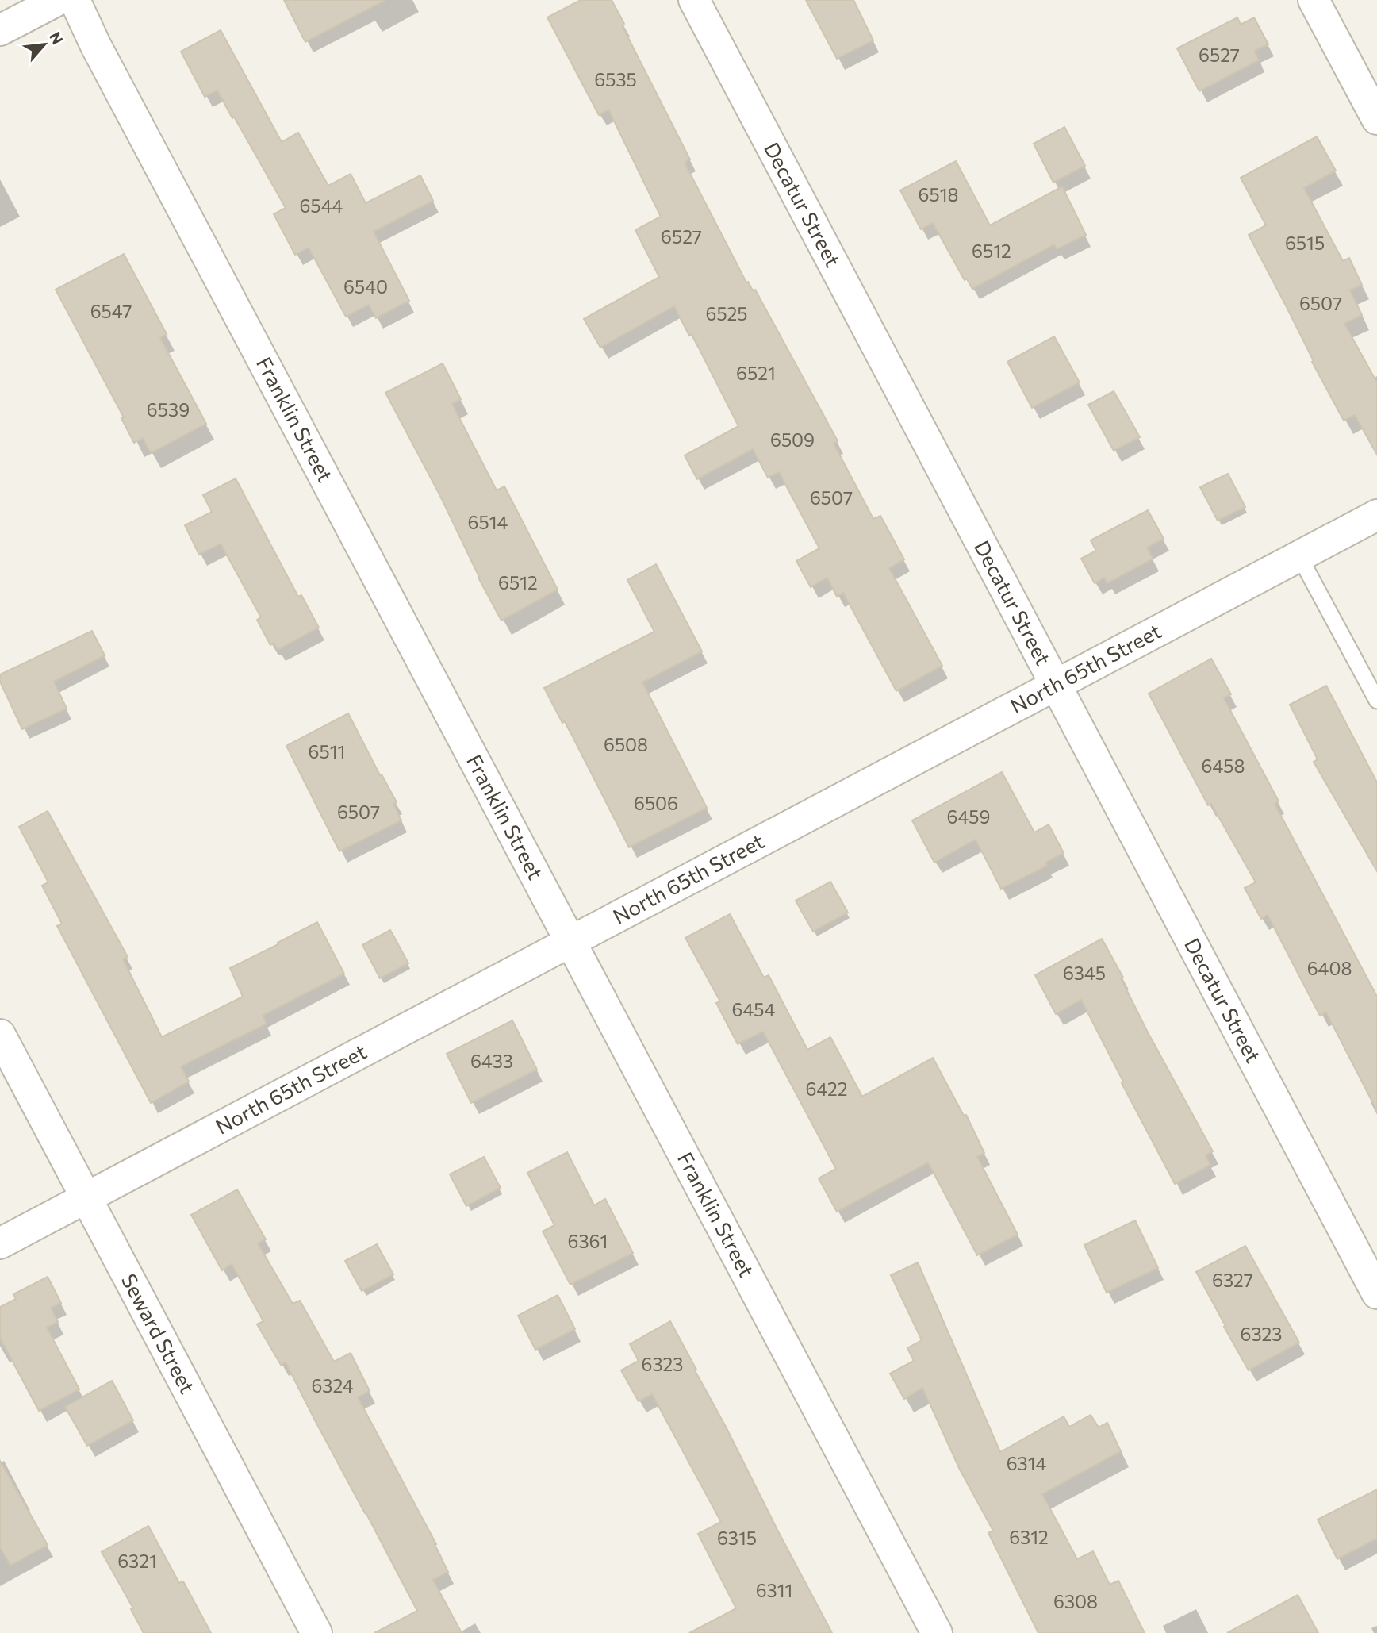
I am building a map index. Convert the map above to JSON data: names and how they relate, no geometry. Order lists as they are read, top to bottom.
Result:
{
  "streets": {
    "street": [
      "Decatur Street",
      "Franklin Street",
      "North 65th Street",
      "Seward Street"
    ]
  },
  "crossings": [
    ["Decatur Street", "North 65th Street"],
    ["Franklin Street", "North 65th Street"],
    ["North 65th Street", "Seward Street"]
  ],
  "house_numbers": [
    "6527",
    "6535",
    "6518",
    "6544",
    "6527",
    "6515",
    "6512",
    "6540",
    "6507",
    "6547",
    "6525",
    "6521",
    "6539",
    "6509",
    "6507",
    "6514",
    "6512",
    "6508",
    "6511",
    "6458",
    "6506",
    "6507",
    "6459",
    "6408",
    "6345",
    "6454",
    "6433",
    "6422",
    "6361",
    "6327",
    "6323",
    "6323",
    "6324",
    "6314",
    "6312",
    "6315",
    "6321",
    "6311",
    "6308"
  ],
  "north": "top right"
}
